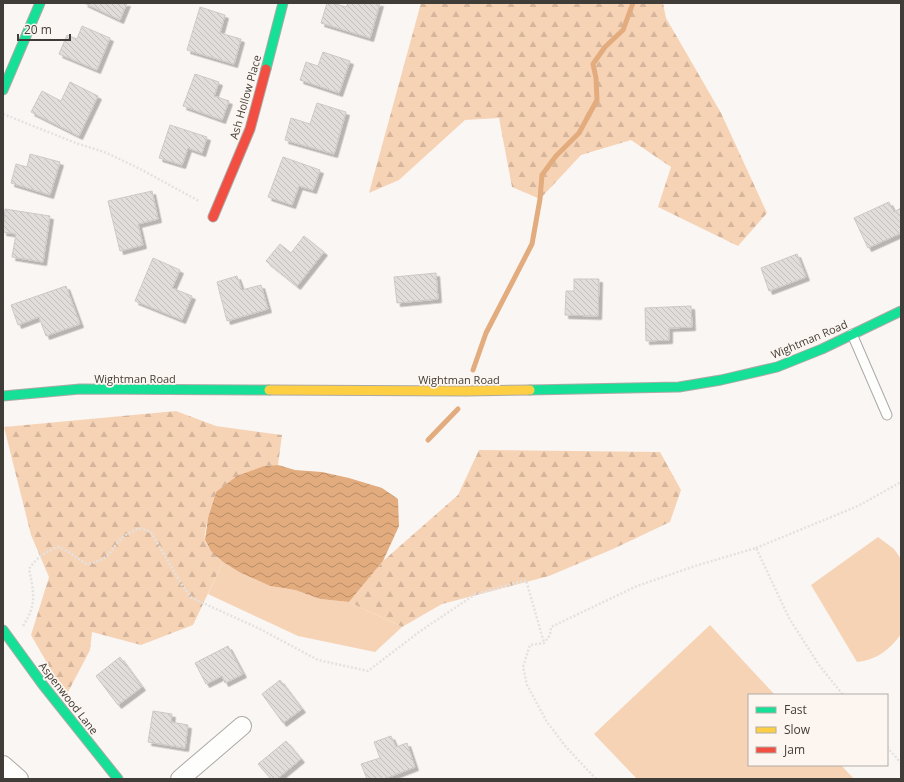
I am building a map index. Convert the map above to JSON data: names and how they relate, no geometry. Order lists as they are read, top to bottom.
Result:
{
  "streets": {
    "main road": ["Ash Hollow Place", "Wightman Road", "Aspenwood Lane"]
  },
  "legend": ["Fast", "Slow", "Jam"],
  "scale_bar": "20 m"
}
